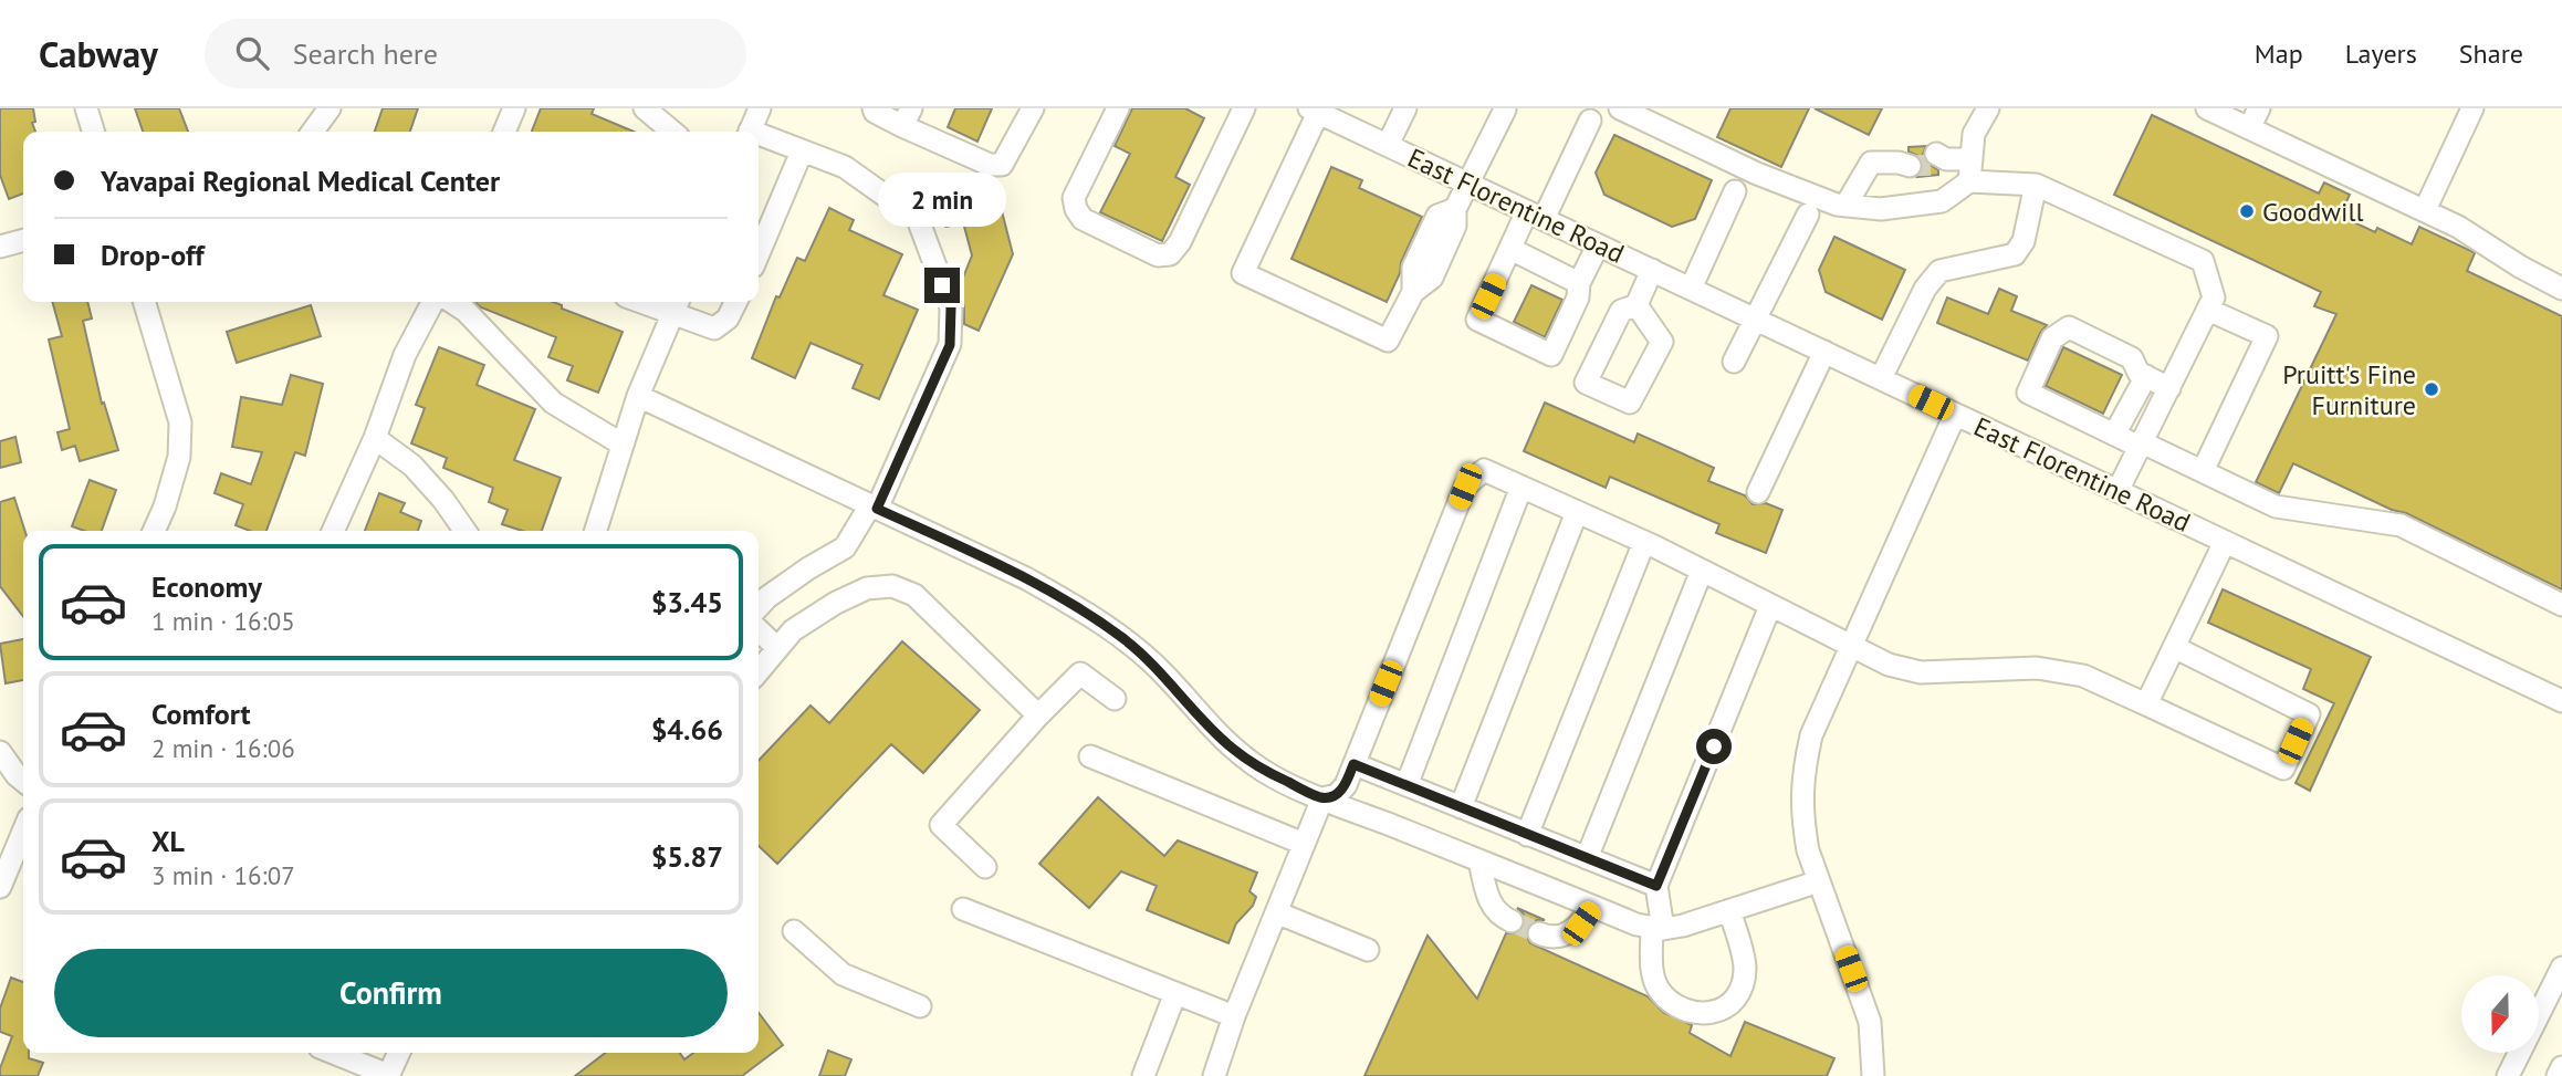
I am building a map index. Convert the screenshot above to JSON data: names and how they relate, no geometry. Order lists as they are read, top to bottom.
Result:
{
  "streets": {
    "street": ["East Florentine Road"]
  },
  "places": ["Goodwill", "Pruitt's Fine Furniture"],
  "north": "bottom",
  "page": {
    "header": "Cabway",
    "search": "Search here",
    "nav": ["Map", "Layers", "Share"],
    "banner": ["Yavapai Regional Medical Center", "Drop-off"],
    "bubble": "2 min",
    "list": [
      {
        "name": "Economy",
        "note": "1 min · 16:05",
        "value": "$3.45"
      },
      {
        "name": "Comfort",
        "note": "2 min · 16:06",
        "value": "$4.66"
      },
      {
        "name": "XL",
        "note": "3 min · 16:07",
        "value": "$5.87"
      }
    ],
    "buttons": "Confirm"
  }
}
